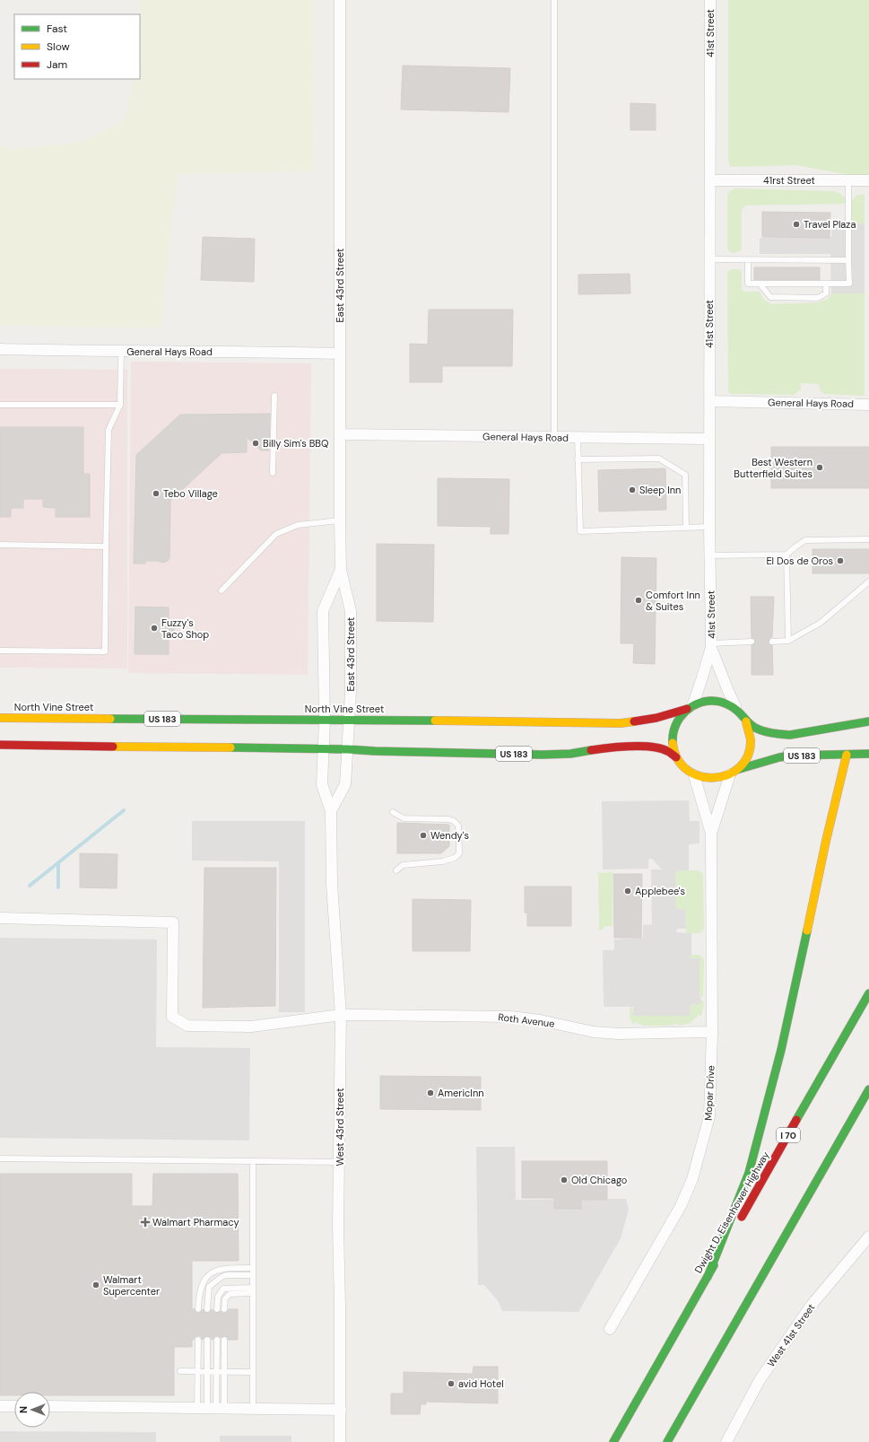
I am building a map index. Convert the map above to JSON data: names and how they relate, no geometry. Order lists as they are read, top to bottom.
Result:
{
  "streets": {
    "highway": [
      "North Vine Street",
      "US 183",
      "I 70",
      "Dwight D. Eisenhower Highway"
    ],
    "street": [
      "41st Street",
      "41rst Street",
      "East 43rd Street",
      "General Hays Road",
      "Roth Avenue",
      "Mopar Drive",
      "West 43rd Street",
      "West 41st Street"
    ]
  },
  "crossings": [
    ["41st Street", "41rst Street"],
    ["41st Street", "General Hays Road"],
    ["41st Street", "North Vine Street"],
    ["41st Street", "US 183"],
    ["41st Street", "Mopar Drive"],
    ["East 43rd Street", "General Hays Road"],
    ["East 43rd Street", "North Vine Street"],
    ["East 43rd Street", "US 183"],
    ["East 43rd Street", "West 43rd Street"],
    ["North Vine Street", "US 183"],
    ["North Vine Street", "Mopar Drive"],
    ["US 183", "Mopar Drive"],
    ["Roth Avenue", "Mopar Drive"],
    ["Roth Avenue", "West 43rd Street"]
  ],
  "places": {
    "other": [
      "Travel Plaza",
      "Billy Sim's BBQ",
      "Best Western Butterfield Suites",
      "Sleep Inn",
      "Tebo Village",
      "El Dos de Oros",
      "Comfort Inn & Suites",
      "Fuzzy's Taco Shop",
      "Wendy's",
      "Applebee's",
      "AmericInn",
      "Old Chicago",
      "Walmart Supercenter",
      "avid Hotel"
    ],
    "health": ["Walmart Pharmacy"]
  },
  "legend": ["Fast", "Slow", "Jam"],
  "north": "left"
}
